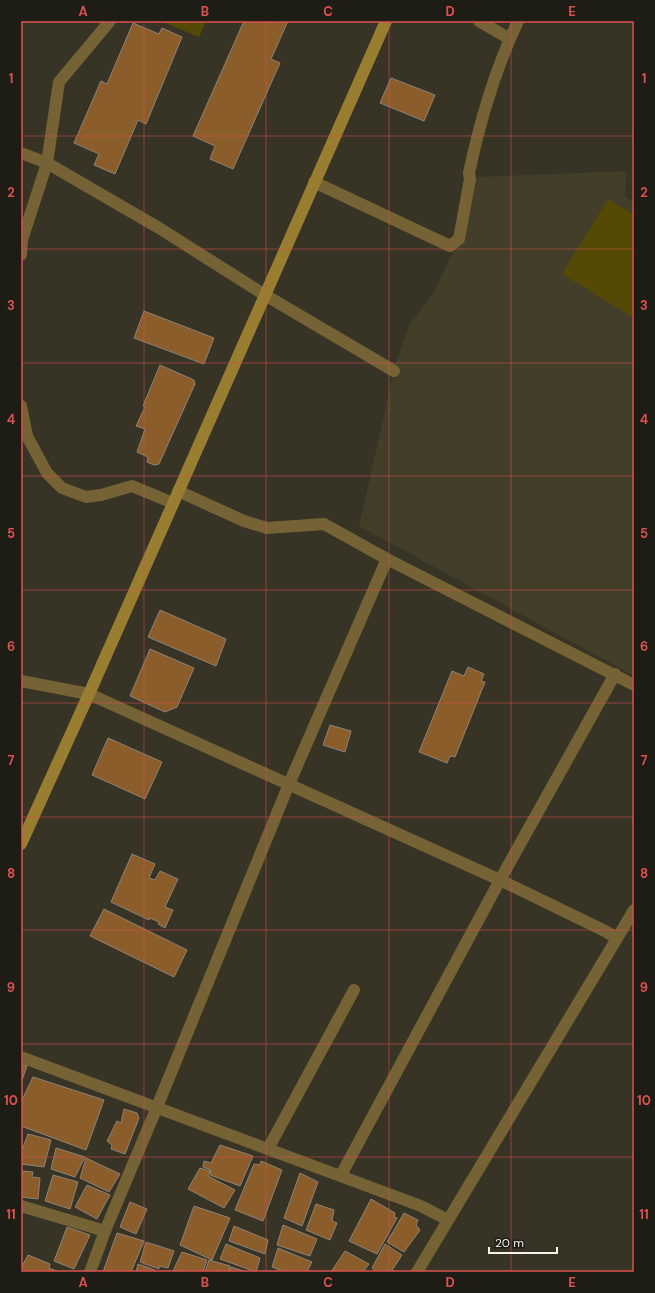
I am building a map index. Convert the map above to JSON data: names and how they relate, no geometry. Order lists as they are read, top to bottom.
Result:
{
  "scale_bar": "20 m",
  "grid": {
    "columns": [
      "A",
      "B",
      "C",
      "D",
      "E"
    ],
    "rows": [
      "1",
      "2",
      "3",
      "4",
      "5",
      "6",
      "7",
      "8",
      "9",
      "10",
      "11"
    ]
  }
}
